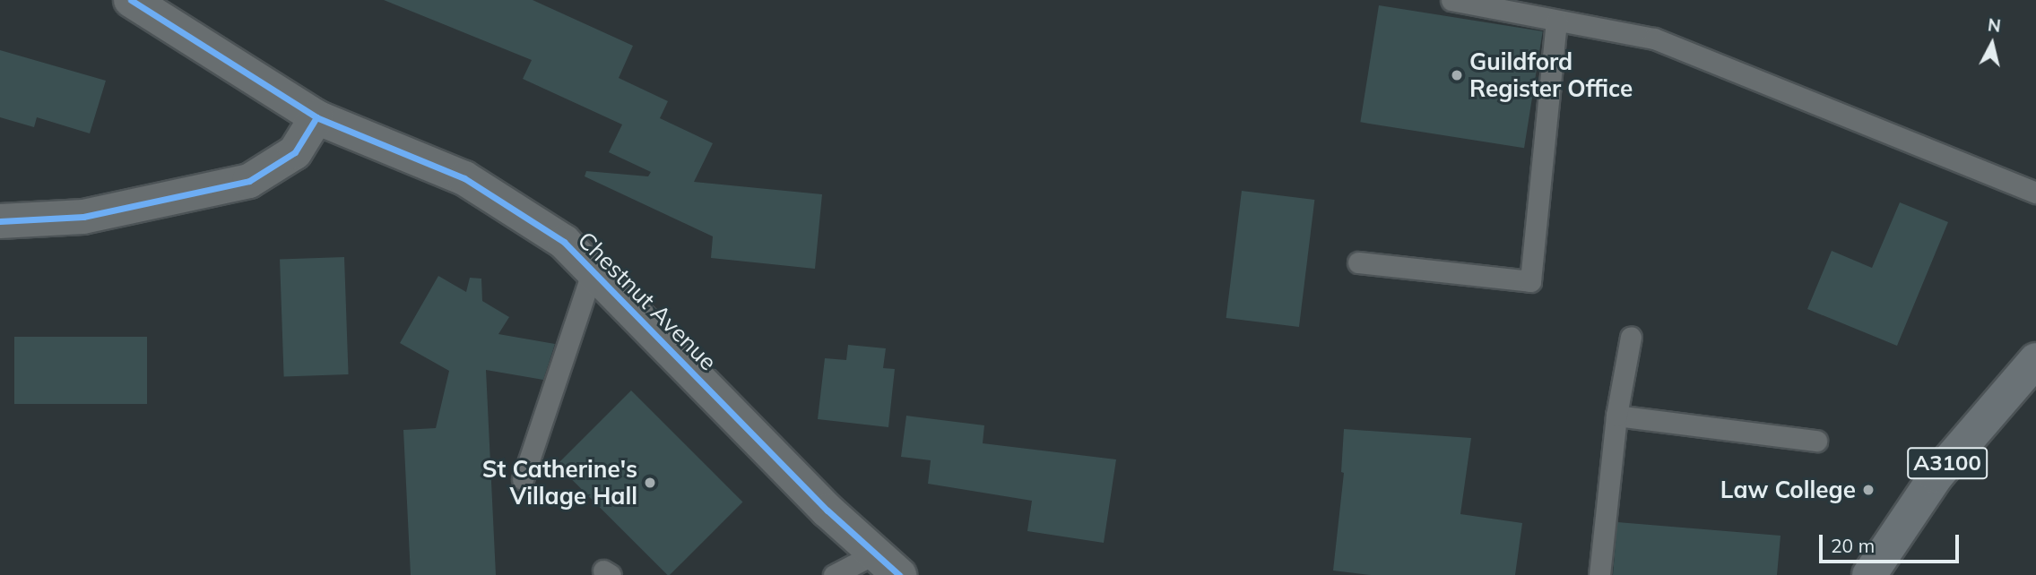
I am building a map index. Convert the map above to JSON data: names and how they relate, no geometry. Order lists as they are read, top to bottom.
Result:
{
  "streets": {
    "main road": ["A3100"],
    "street": ["Chestnut Avenue"]
  },
  "places": ["Guildford Register Office", "St Catherine's Village Hall", "Law College"],
  "scale_bar": "20 m",
  "north": "top"
}
